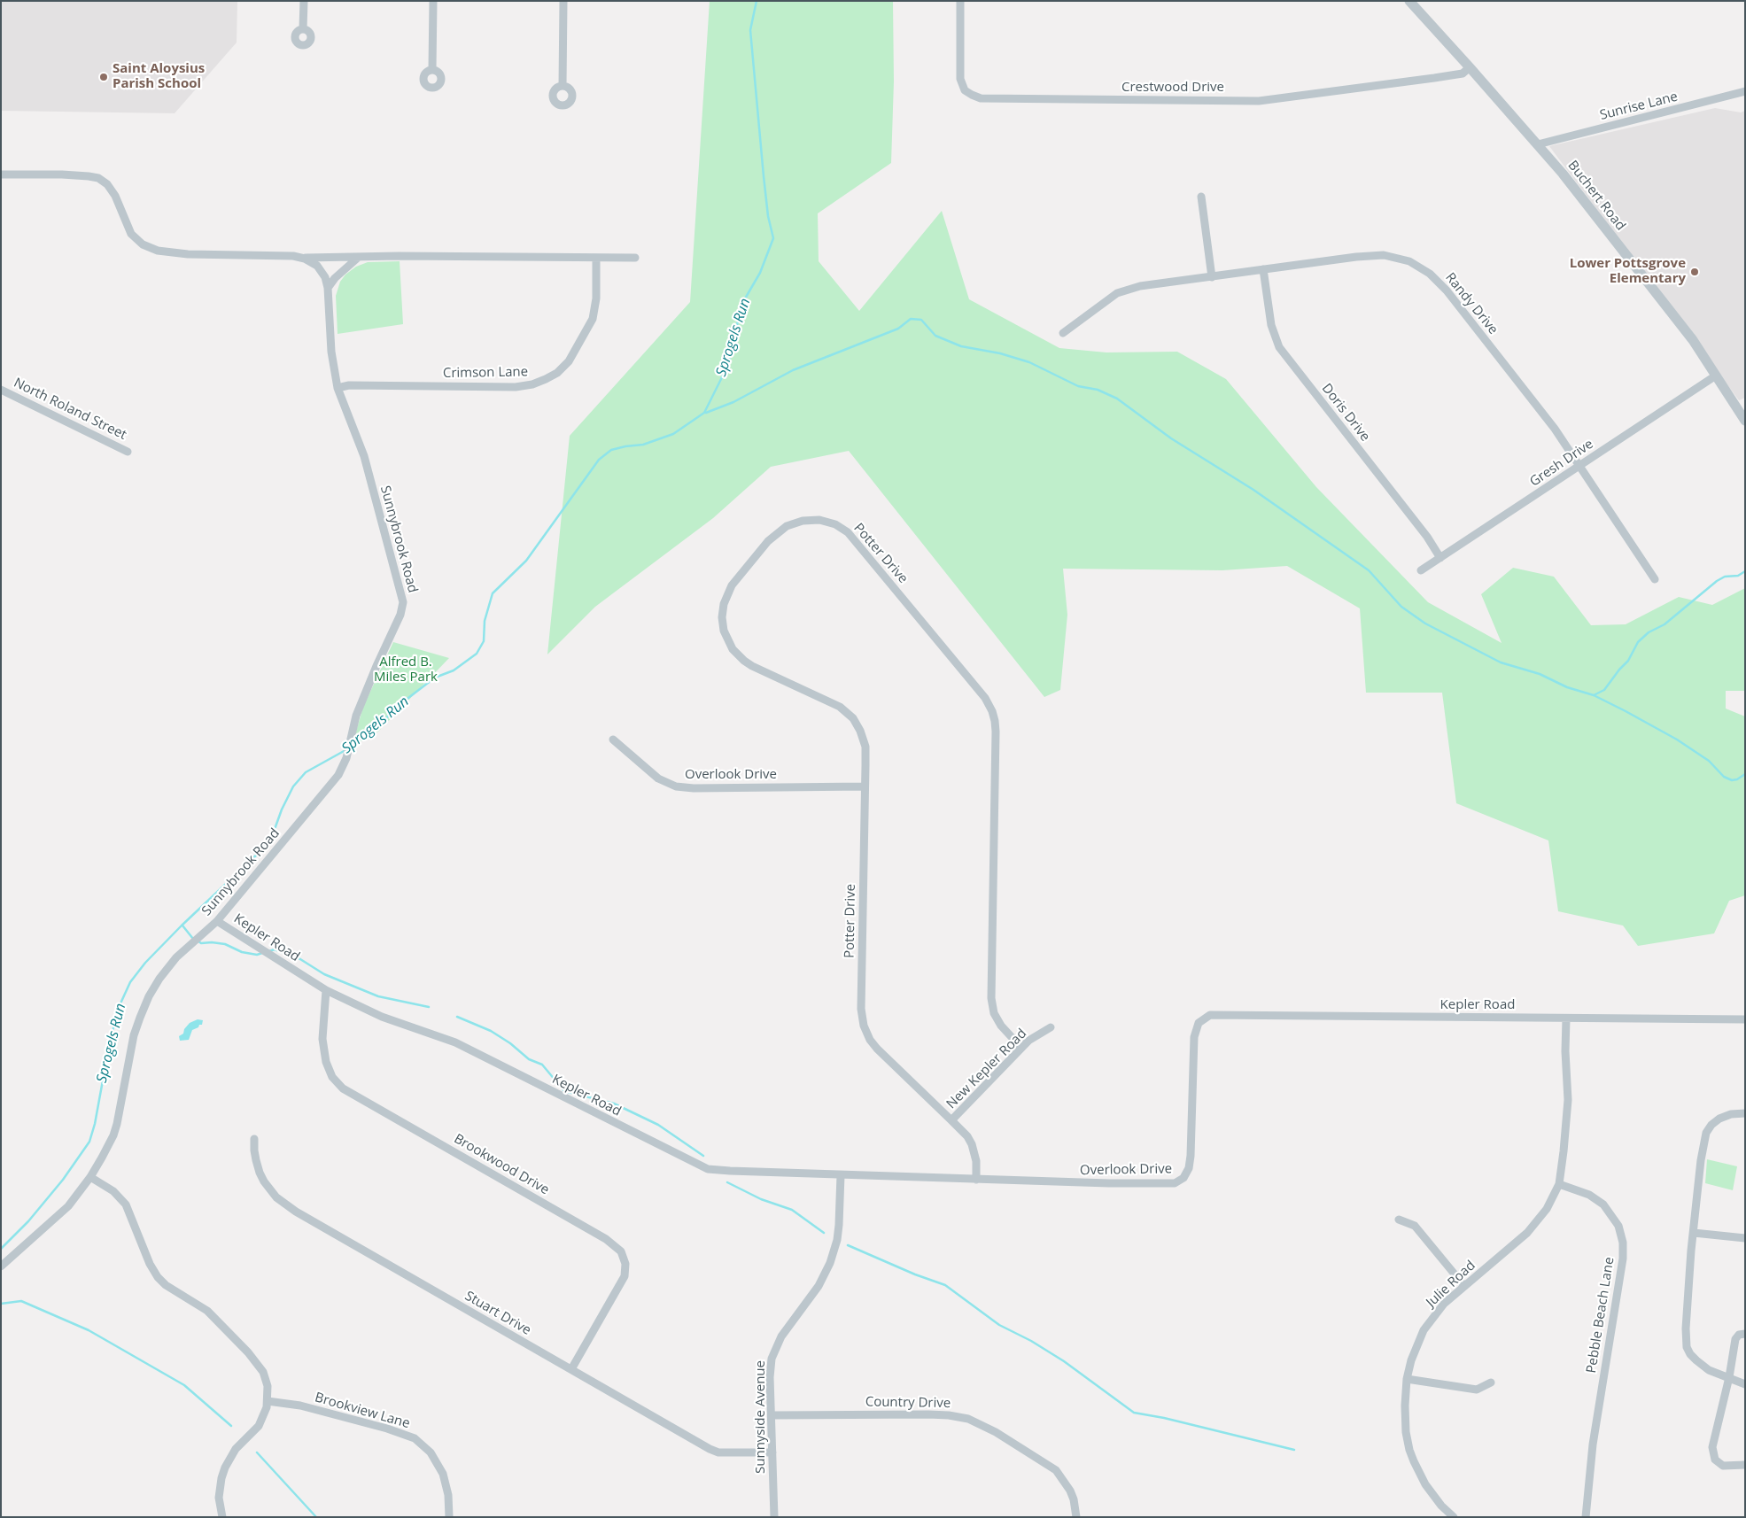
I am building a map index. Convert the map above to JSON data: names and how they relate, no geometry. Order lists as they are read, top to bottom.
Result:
{
  "streets": {
    "street": [
      "Crestwood Drive",
      "Sunrise Lane",
      "Buchert Road",
      "Randy Drive",
      "Crimson Lane",
      "North Roland Street",
      "Doris Drive",
      "Gresh Drive",
      "Sunnybrook Road",
      "Potter Drive",
      "Overlook Drive",
      "Kepler Road",
      "New Kepler Road",
      "Brookwood Drive",
      "Julie Road",
      "Stuart Drive",
      "Pebble Beach Lane",
      "Country Drive",
      "Brookview Lane",
      "Sunnyside Avenue"
    ]
  },
  "crossings": [
    ["Crestwood Drive", "Buchert Road"],
    ["Sunrise Lane", "Buchert Road"],
    ["Buchert Road", "Gresh Drive"],
    ["Randy Drive", "Doris Drive"],
    ["Randy Drive", "Gresh Drive"],
    ["Crimson Lane", "Sunnybrook Road"],
    ["Doris Drive", "Gresh Drive"],
    ["Sunnybrook Road", "Kepler Road"],
    ["Potter Drive", "Overlook Drive"],
    ["Potter Drive", "New Kepler Road"],
    ["Overlook Drive", "Kepler Road"],
    ["Overlook Drive", "New Kepler Road"],
    ["Kepler Road", "New Kepler Road"],
    ["Kepler Road", "Brookwood Drive"],
    ["Kepler Road", "Sunnyside Avenue"],
    ["Brookwood Drive", "Stuart Drive"],
    ["Julie Road", "Pebble Beach Lane"],
    ["Stuart Drive", "Sunnyside Avenue"],
    ["Country Drive", "Sunnyside Avenue"]
  ],
  "water": ["Sprogels Run"],
  "parks": ["Alfred B. Miles Park"],
  "places": ["Saint Aloysius Parish School", "Lower Pottsgrove Elementary"]
}
